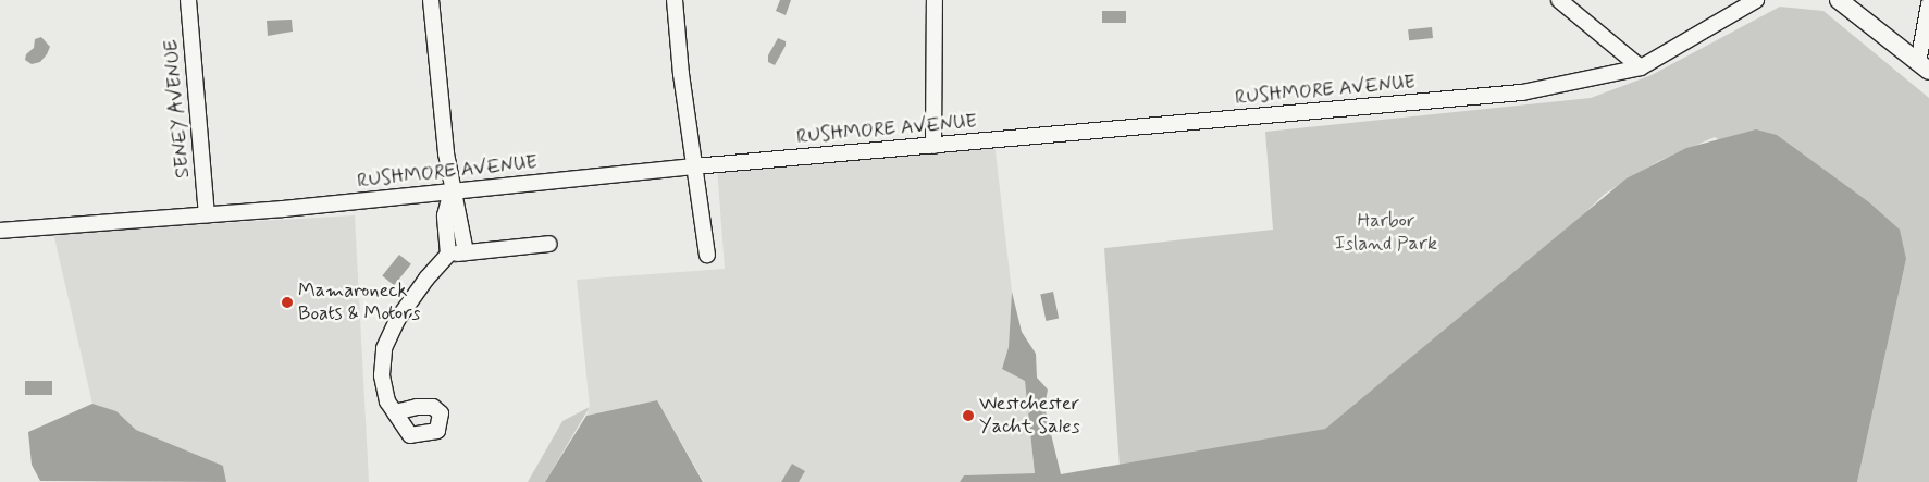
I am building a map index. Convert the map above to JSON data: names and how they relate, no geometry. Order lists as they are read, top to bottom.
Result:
{
  "streets": {
    "street": ["RUSHMORE AVENUE", "SENEY AVENUE"]
  },
  "crossings": [
    ["RUSHMORE AVENUE", "SENEY AVENUE"]
  ],
  "parks": ["Harbor Island Park"],
  "places": ["Mamaroneck Boats & Motors", "Westchester Yacht Sales"]
}
